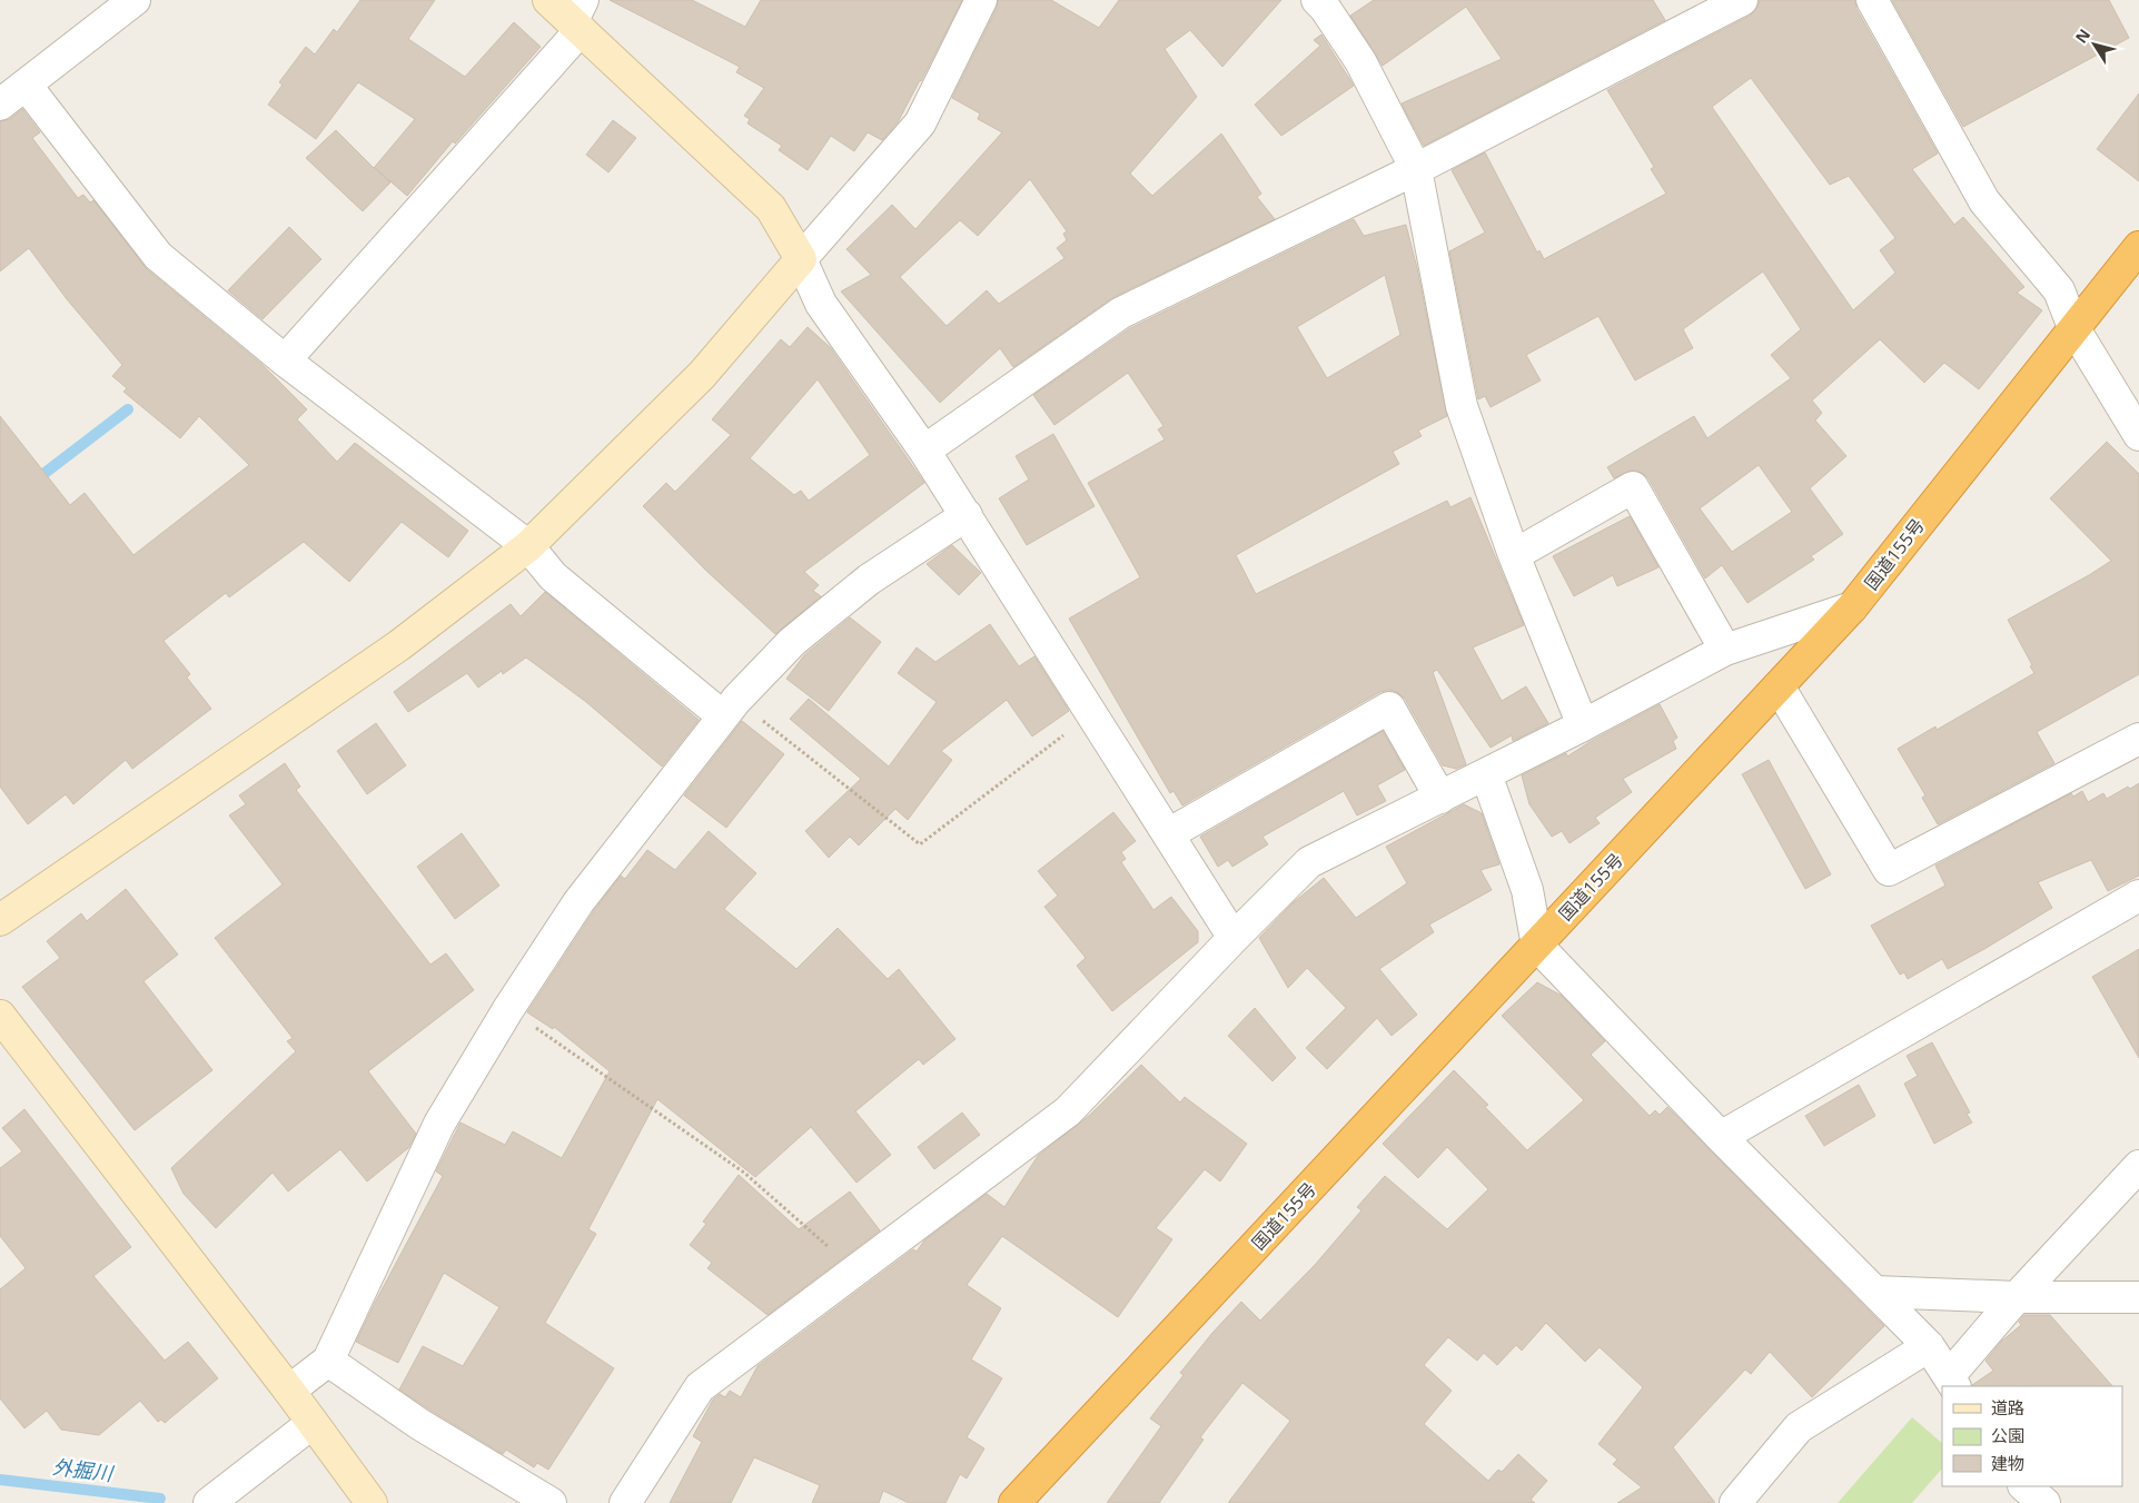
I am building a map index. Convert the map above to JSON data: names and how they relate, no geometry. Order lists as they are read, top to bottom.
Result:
{
  "streets": {
    "highway": ["国道155号"]
  },
  "water": ["外掘川"],
  "legend": ["道路", "公園", "建物"],
  "north": "top left"
}
